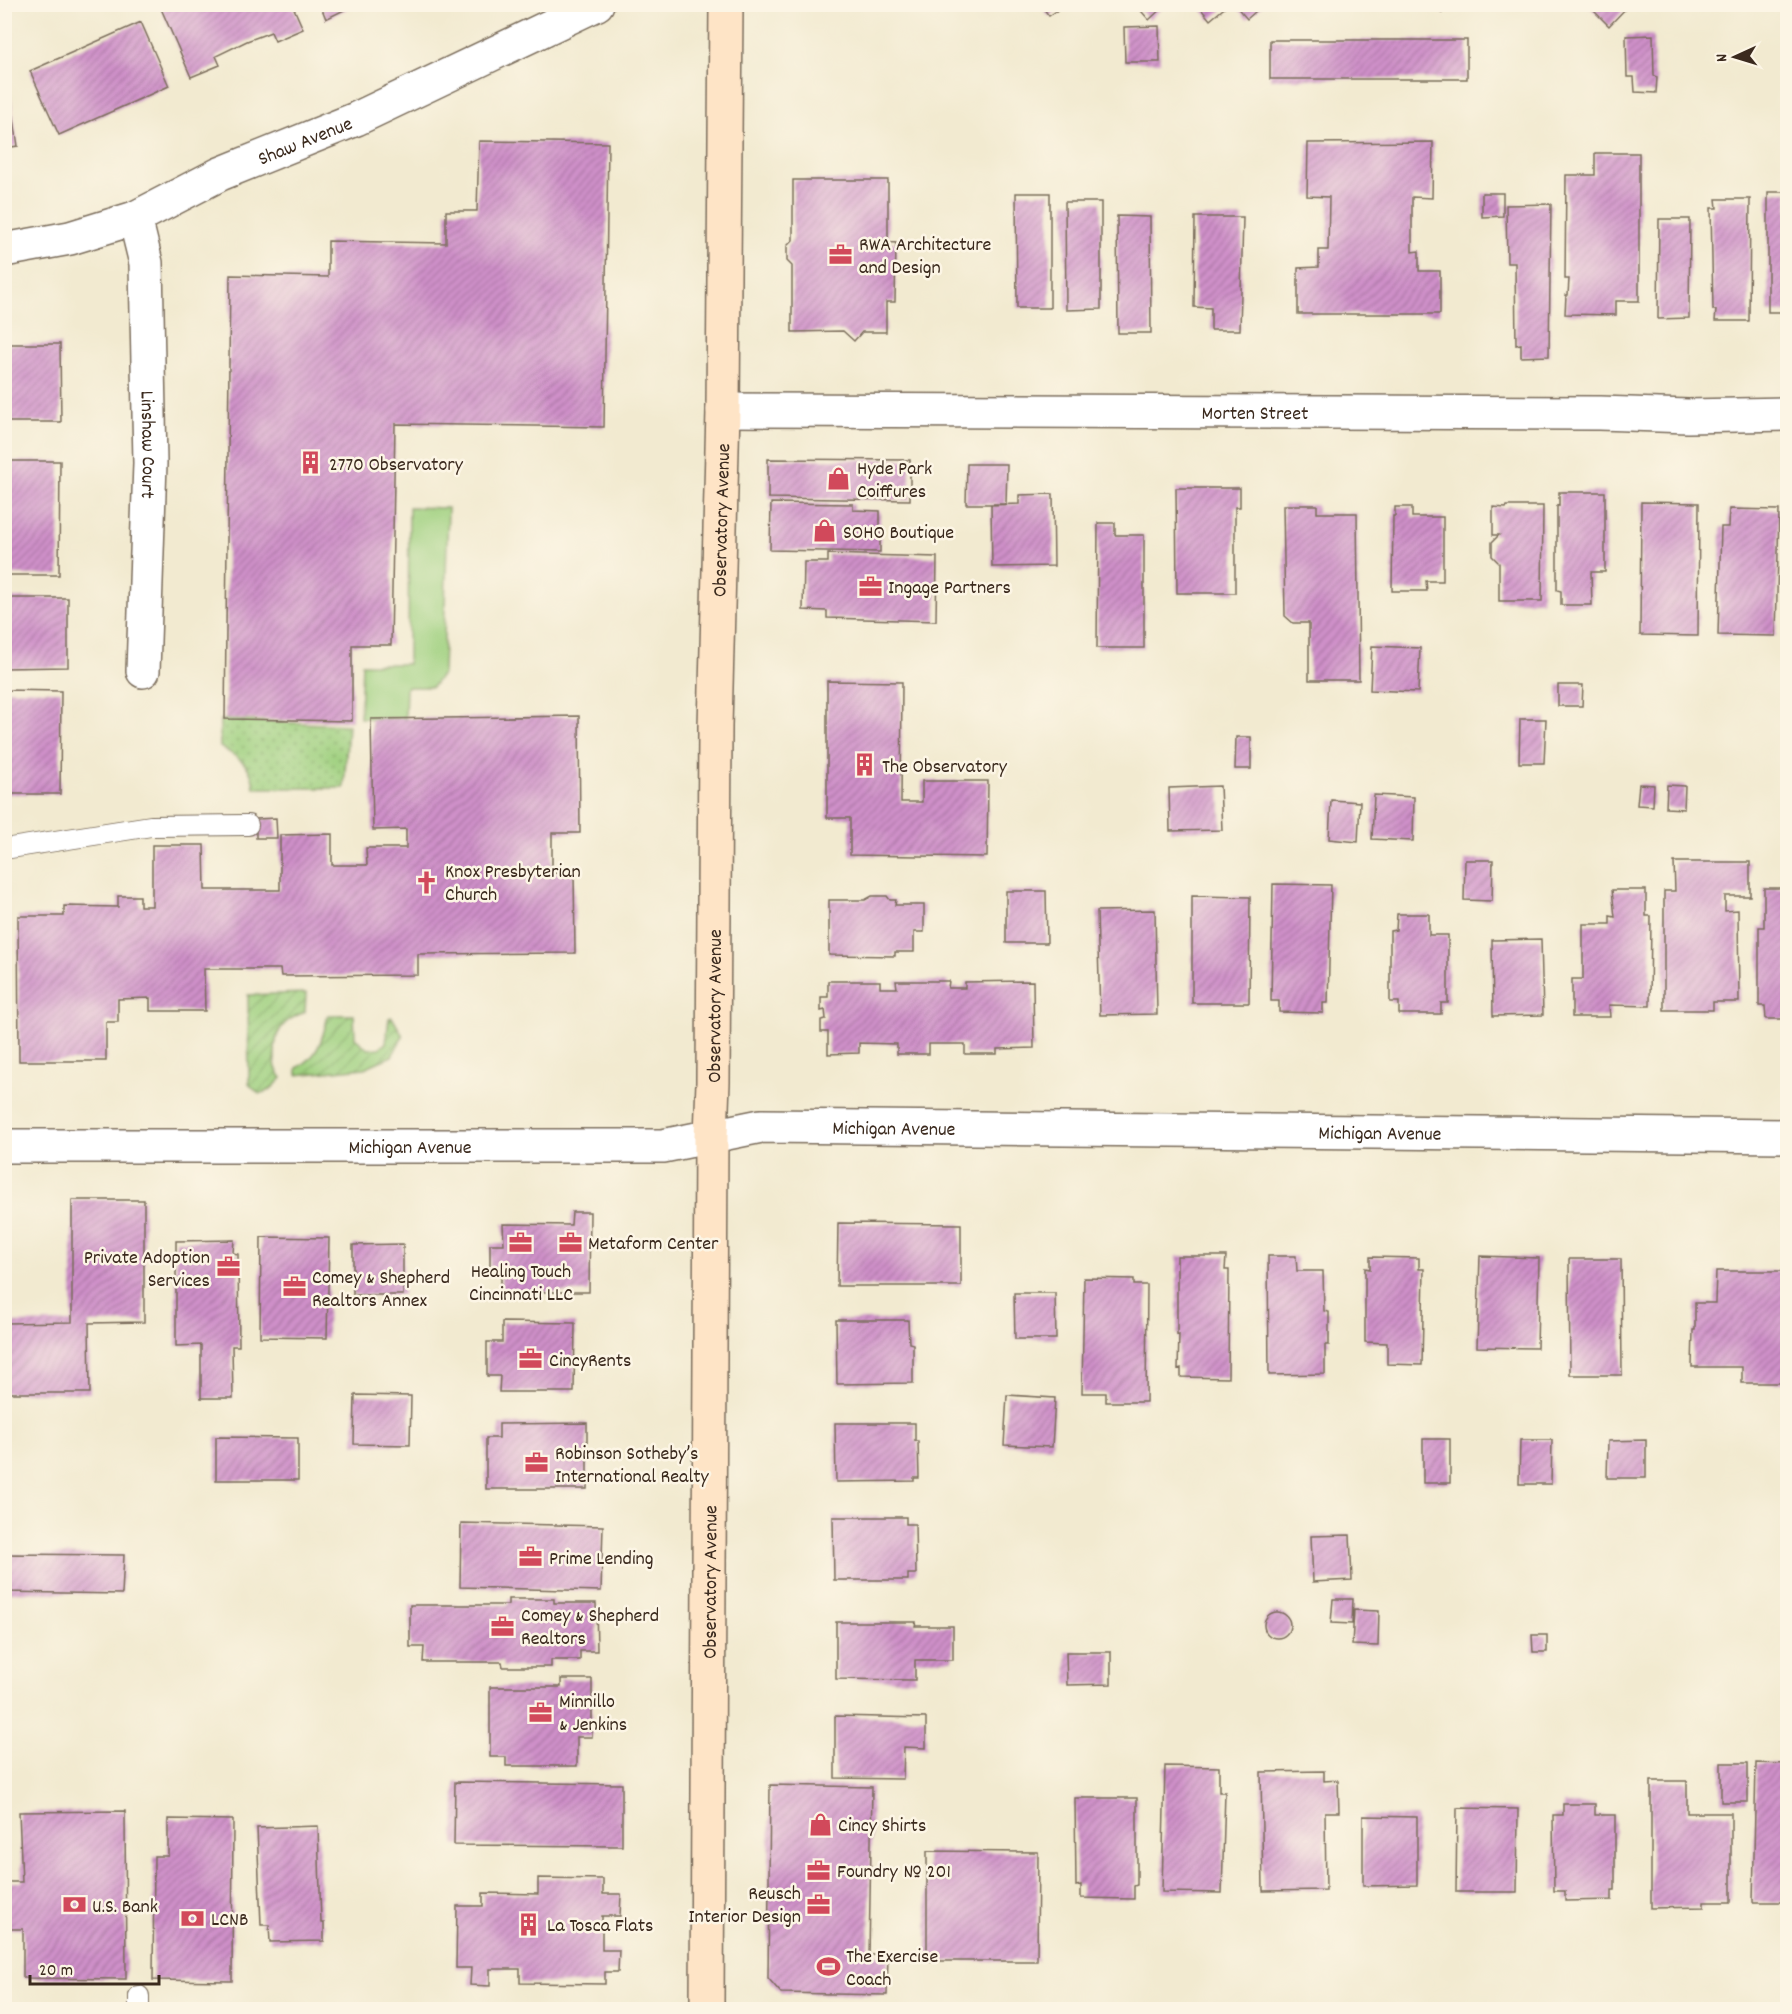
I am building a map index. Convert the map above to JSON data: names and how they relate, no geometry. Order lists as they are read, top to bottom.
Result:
{
  "streets": {
    "main road": ["Observatory Avenue"],
    "street": [
      "Shaw Avenue",
      "Morten Street",
      "Linshaw Court",
      "Michigan Avenue"
    ]
  },
  "crossings": [
    ["Shaw Avenue", "Linshaw Court"],
    ["Morten Street", "Observatory Avenue"],
    ["Observatory Avenue", "Michigan Avenue"]
  ],
  "places": {
    "office": [
      "RWA Architecture and Design",
      "Ingage Partners",
      "Healing Touch Cincinnati LLC",
      "Metaform Center",
      "Private Adoption Services",
      "Comey & Shepherd Realtors Annex",
      "CincyRents",
      "Robinson Sotheby’s International Realty",
      "Prime Lending",
      "Comey & Shepherd Realtors",
      "Minnillo & Jenkins",
      "Foundry № 201",
      "Reusch Interior Design"
    ],
    "building": ["2770 Observatory", "The Observatory", "La Tosca Flats"],
    "shop": ["Hyde Park Coiffures", "SOHO Boutique", "Cincy Shirts"],
    "church": ["Knox Presbyterian Church"],
    "bank": ["U.S. Bank", "LCNB"],
    "sports": ["The Exercise Coach"]
  },
  "scale_bar": "20 m",
  "north": "left"
}
